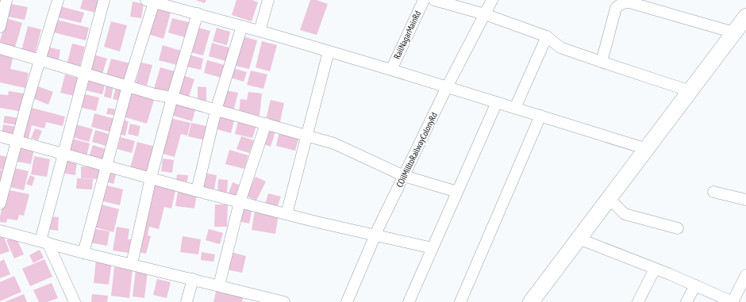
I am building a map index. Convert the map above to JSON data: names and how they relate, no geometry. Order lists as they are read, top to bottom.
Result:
{
  "streets": {
    "street": ["RailNagarMainRd", "COilMilltoRailwayColonyRd"]
  }
}
